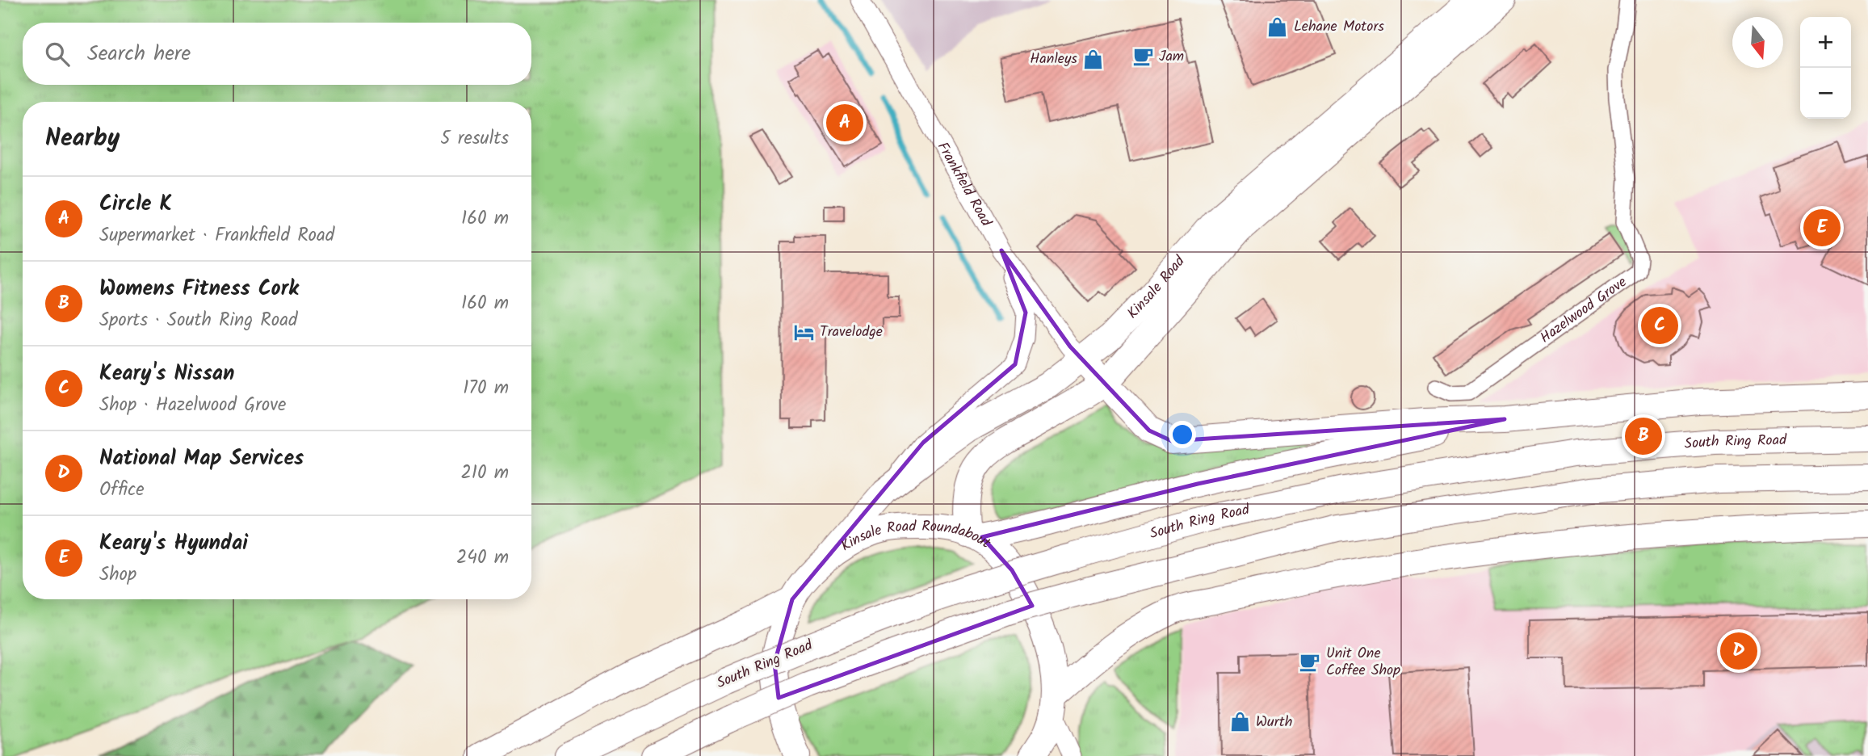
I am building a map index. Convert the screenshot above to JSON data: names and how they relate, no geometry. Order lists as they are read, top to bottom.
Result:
{
  "streets": {
    "highway": ["Kinsale Road", "South Ring Road", "Kinsale Road Roundabout"],
    "street": ["Frankfield Road", "Hazelwood Grove"]
  },
  "crossings": [
    ["Frankfield Road", "Kinsale Road"],
    ["Kinsale Road", "Kinsale Road Roundabout"]
  ],
  "places": {
    "shop": ["Lehane Motors", "Hanleys", "Wurth"],
    "cafe": ["Jam", "Unit One Coffee Shop"],
    "hotel": ["Travelodge"]
  },
  "north": "bottom",
  "page": {
    "map_buttons": ["+", "−"],
    "search": "Search here",
    "pins": [
      "A",
      "E",
      "C",
      "B",
      "D"
    ],
    "heading": ["Nearby", "5 results"],
    "list": [
      {
        "mark": "A",
        "name": "Circle K",
        "note": "Supermarket · Frankfield Road",
        "value": "160 m"
      },
      {
        "mark": "B",
        "name": "Womens Fitness Cork",
        "note": "Sports · South Ring Road",
        "value": "160 m"
      },
      {
        "mark": "C",
        "name": "Keary's Nissan",
        "note": "Shop · Hazelwood Grove",
        "value": "170 m"
      },
      {
        "mark": "D",
        "name": "National Map Services",
        "note": "Office",
        "value": "210 m"
      },
      {
        "mark": "E",
        "name": "Keary's Hyundai",
        "note": "Shop",
        "value": "240 m"
      }
    ]
  }
}
